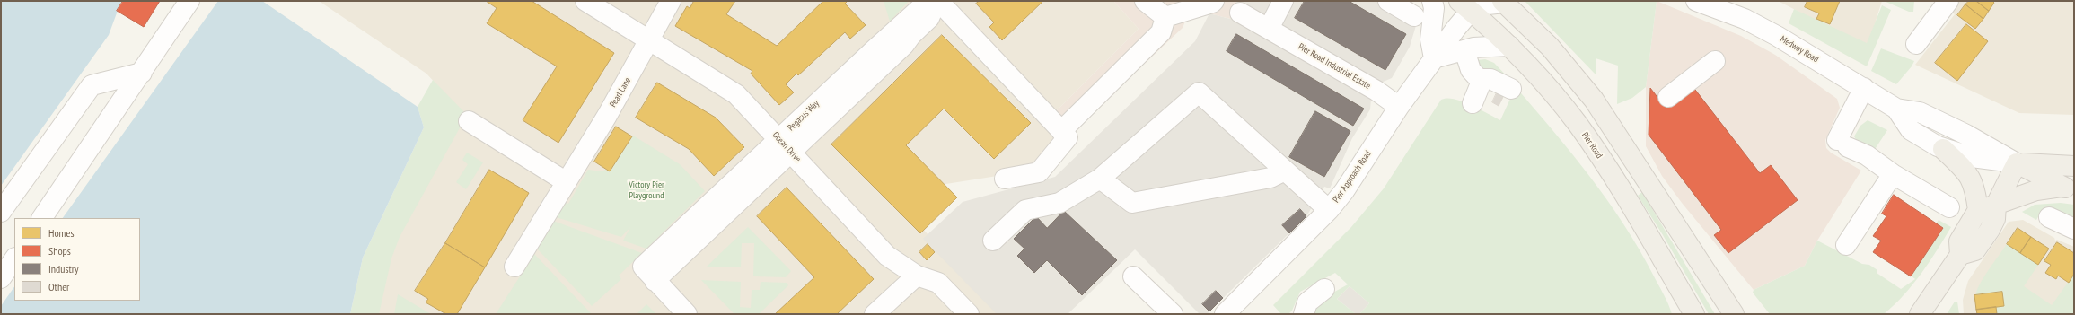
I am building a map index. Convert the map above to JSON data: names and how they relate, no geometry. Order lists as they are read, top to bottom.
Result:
{
  "streets": {
    "main road": ["Medway Road", "Pier Road"],
    "street": [
      "Pier Road Industrial Estate",
      "Pearl Lane",
      "Pegasus Way",
      "Ocean Drive",
      "Pier Approach Road"
    ]
  },
  "crossings": [
    ["Pier Road Industrial Estate", "Pier Approach Road"],
    ["Pearl Lane", "Ocean Drive"],
    ["Pegasus Way", "Ocean Drive"],
    ["Pier Road", "Pier Approach Road"]
  ],
  "parks": ["Victory Pier Playground"],
  "legend": [
    "Homes",
    "Shops",
    "Industry",
    "Other"
  ]
}
